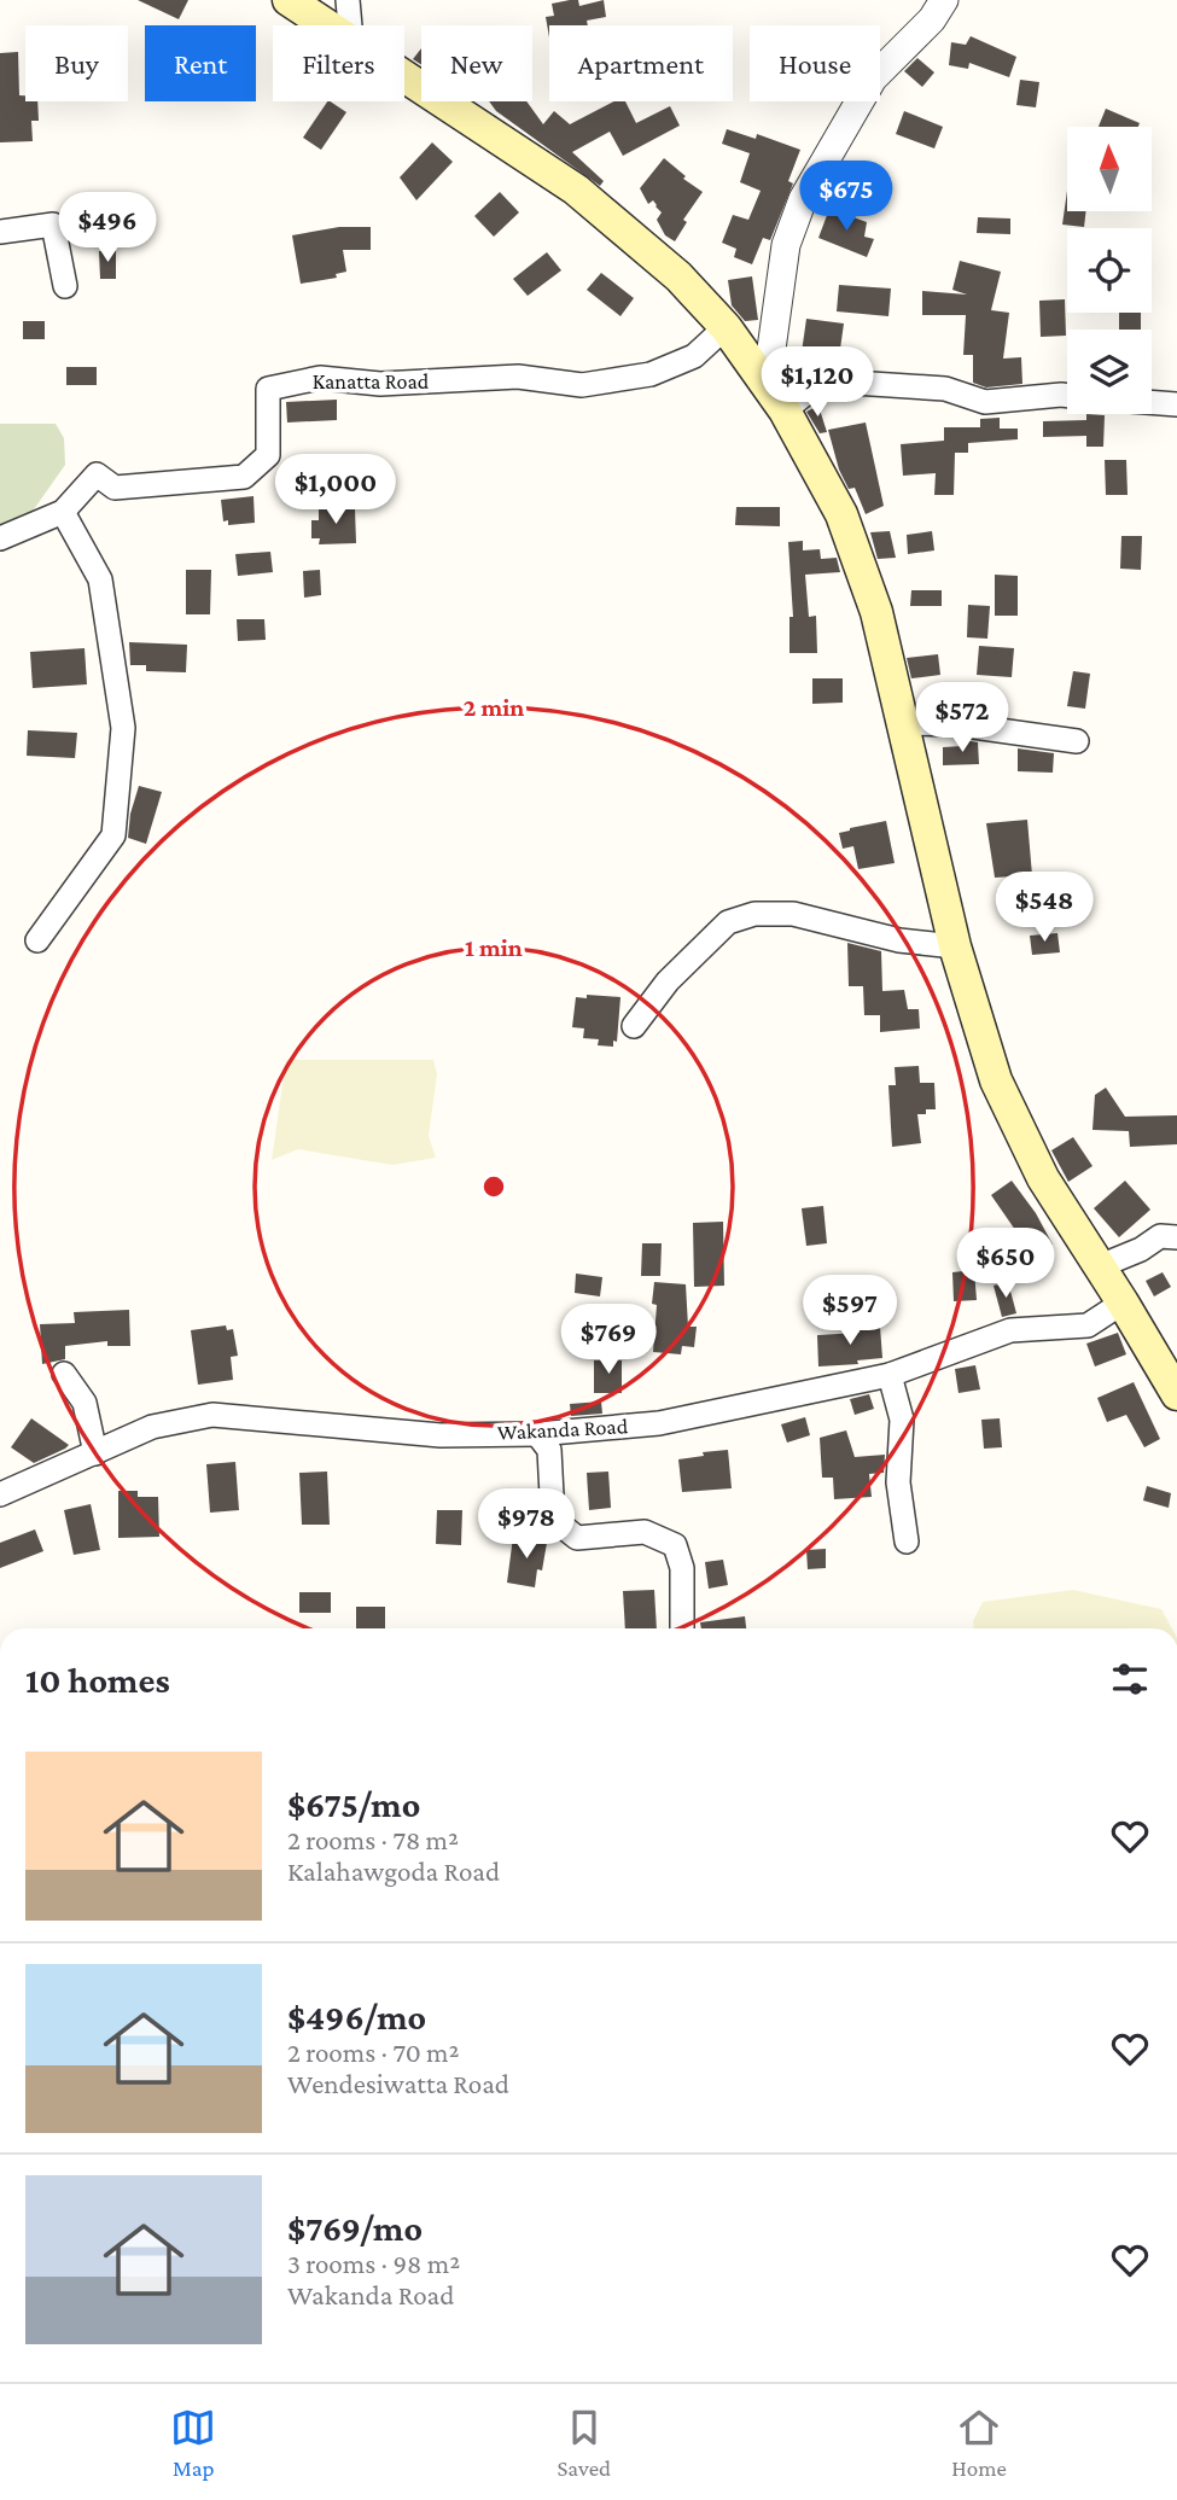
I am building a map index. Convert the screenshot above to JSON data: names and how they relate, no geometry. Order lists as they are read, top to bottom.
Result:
{
  "streets": {
    "street": ["Kanatta Road", "Wakanda Road"]
  },
  "north": "top",
  "page": {
    "chip": [
      "Buy",
      "Rent",
      "Filters",
      "New",
      "Apartment",
      "House"
    ],
    "price": [
      "$675",
      "$496",
      "$1,120",
      "$1,000",
      "$572",
      "$548",
      "$650",
      "$597",
      "$769",
      "$978"
    ],
    "heading": "10 homes",
    "list": [
      {
        "name": "$675/mo",
        "note": "2 rooms · 78 m² · Kalahawgoda Road"
      },
      {
        "name": "$496/mo",
        "note": "2 rooms · 70 m² · Wendesiwatta Road"
      },
      {
        "name": "$769/mo",
        "note": "3 rooms · 98 m² · Wakanda Road"
      }
    ],
    "tabs": ["Map", "Saved", "Home"]
  },
  "rings": ["2 min", "1 min"]
}
